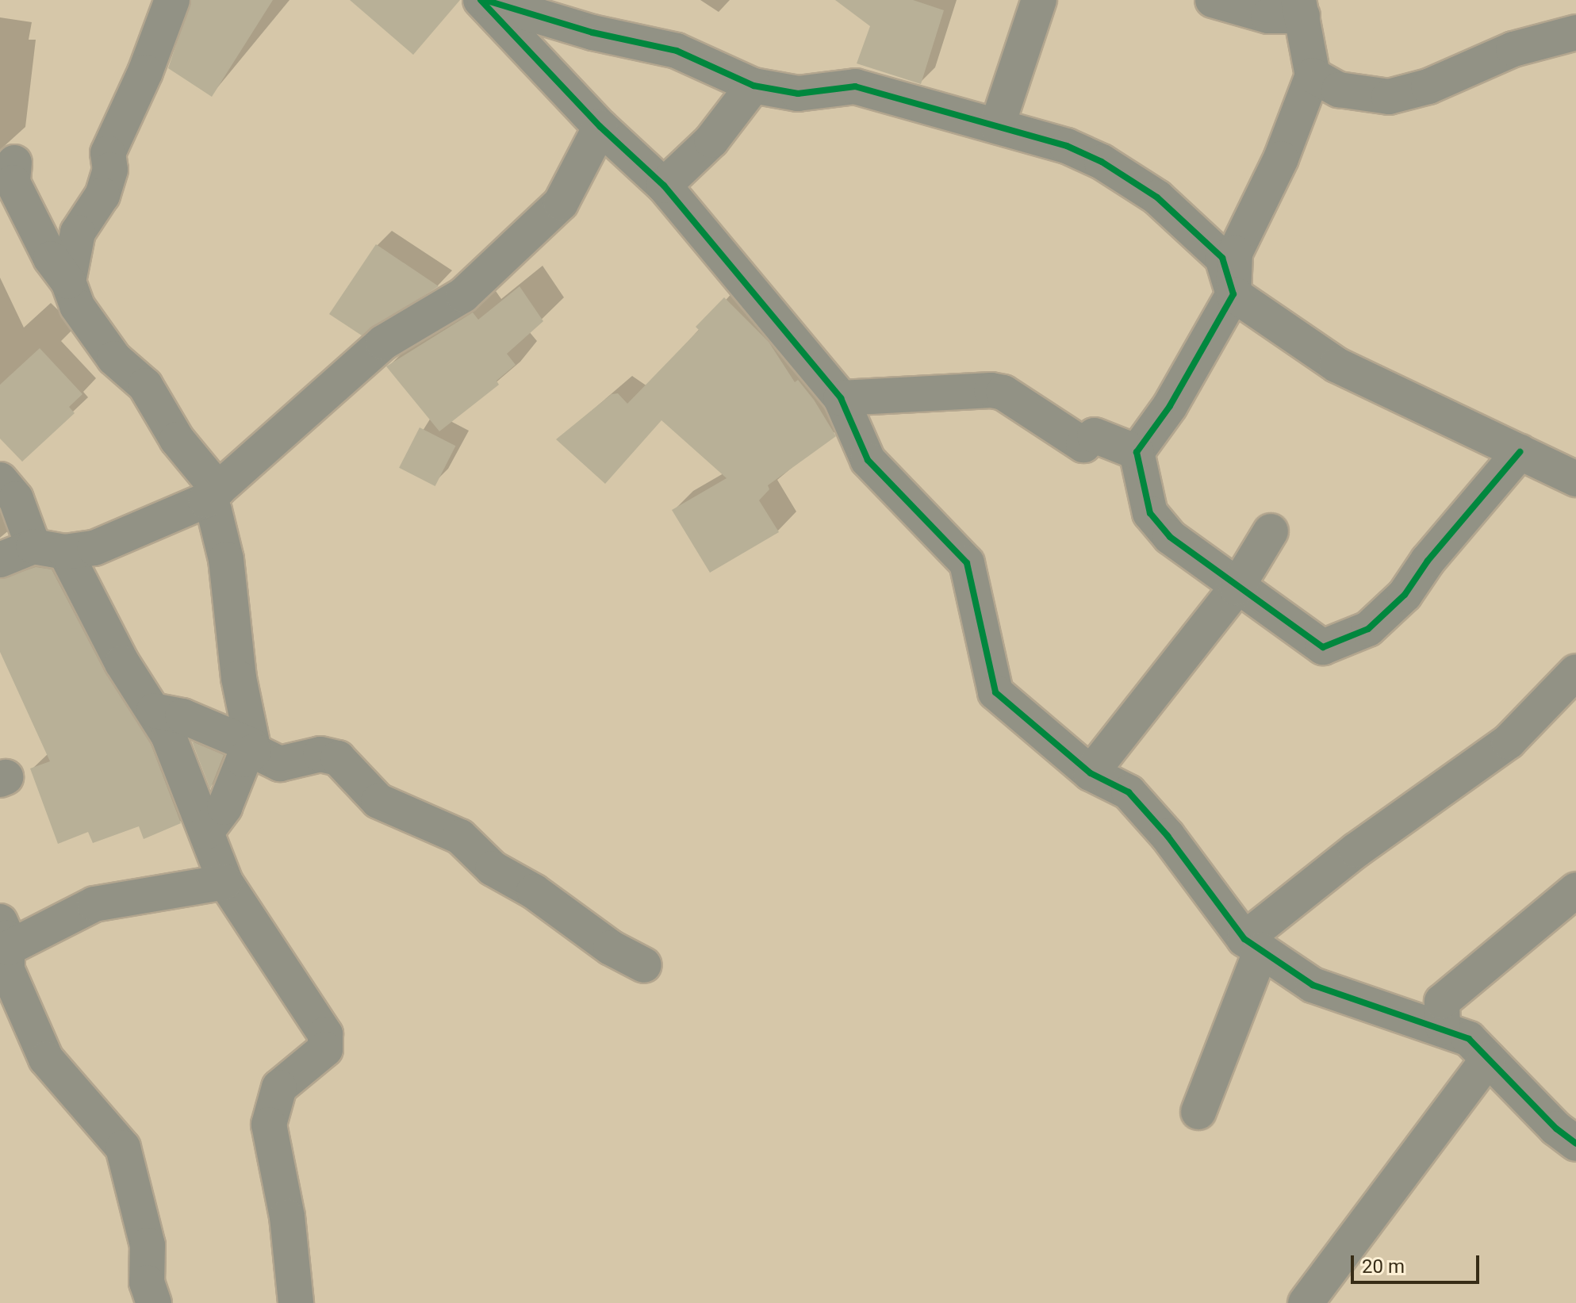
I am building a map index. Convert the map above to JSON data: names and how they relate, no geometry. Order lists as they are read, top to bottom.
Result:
{
  "scale_bar": "20 m"
}
